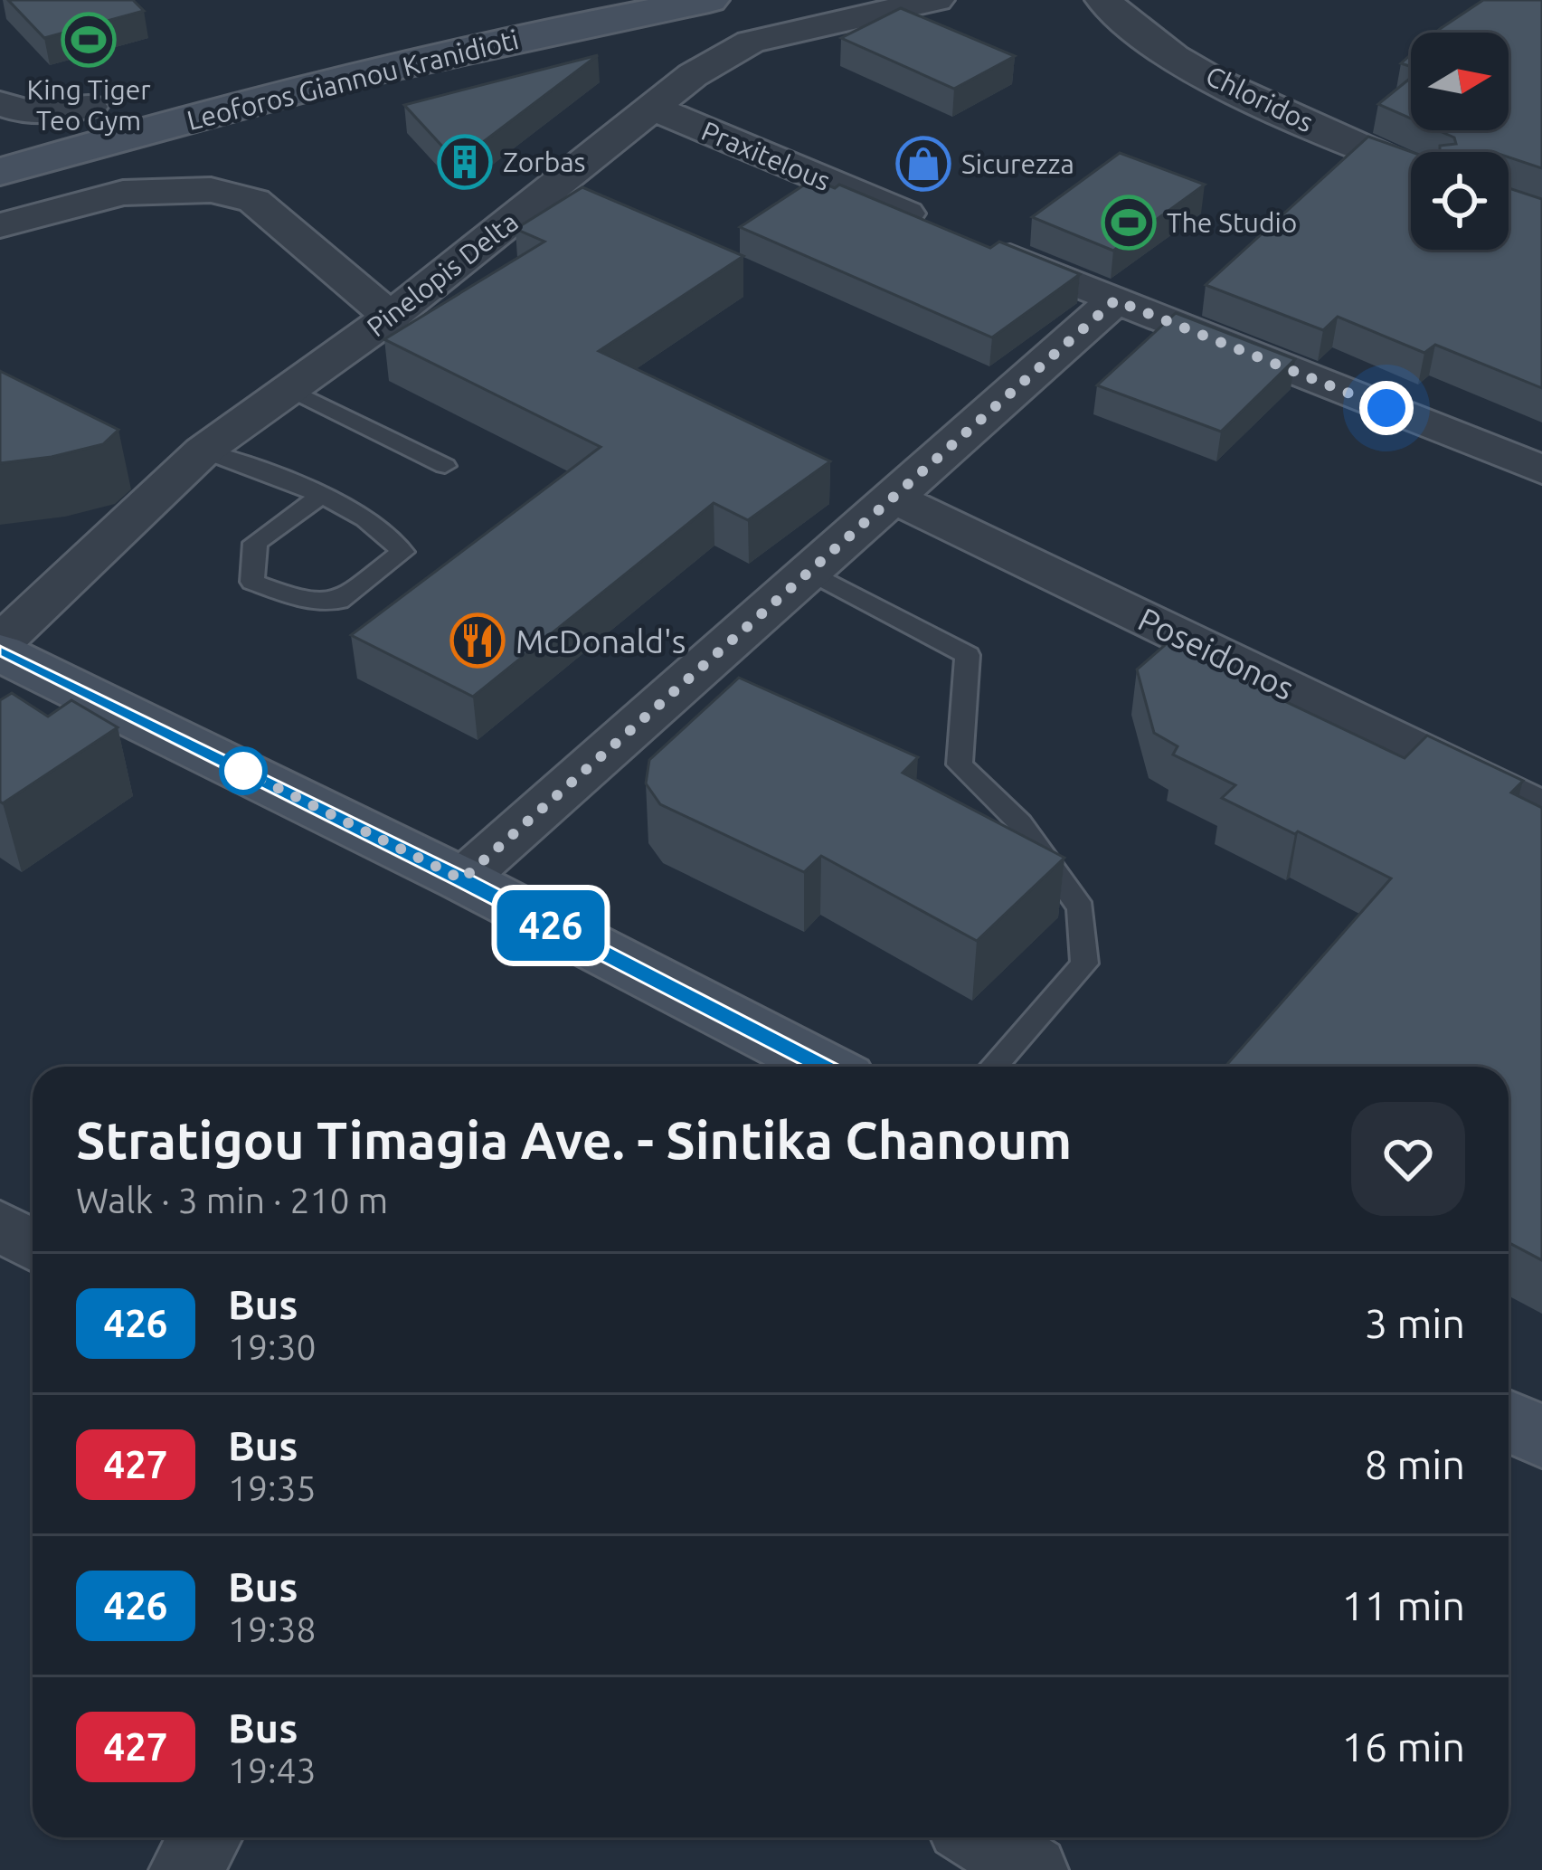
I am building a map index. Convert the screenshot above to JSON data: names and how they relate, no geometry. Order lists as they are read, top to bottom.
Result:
{
  "streets": {
    "main road": ["Leoforos Giannou Kranidioti"],
    "street": [
      "Chloridos",
      "Praxitelous",
      "Pinelopis Delta",
      "Poseidonos"
    ]
  },
  "crossings": [
    ["Praxitelous", "Pinelopis Delta"]
  ],
  "places": {
    "sports": ["King Tiger Teo Gym", "The Studio"],
    "building": ["Zorbas"],
    "shop": ["Sicurezza"],
    "restaurant": ["McDonald's"]
  },
  "lines": ["bus line 426"],
  "north": "right",
  "page": {
    "on_map": "426",
    "heading": ["Stratigou Timagia Ave. - Sintika Chanoum", "Walk · 3 min · 210 m"],
    "list": [
      {
        "mark": "426",
        "name": "Bus",
        "note": "19:30",
        "value": "3 min"
      },
      {
        "mark": "427",
        "name": "Bus",
        "note": "19:35",
        "value": "8 min"
      },
      {
        "mark": "426",
        "name": "Bus",
        "note": "19:38",
        "value": "11 min"
      },
      {
        "mark": "427",
        "name": "Bus",
        "note": "19:43",
        "value": "16 min"
      }
    ]
  }
}
